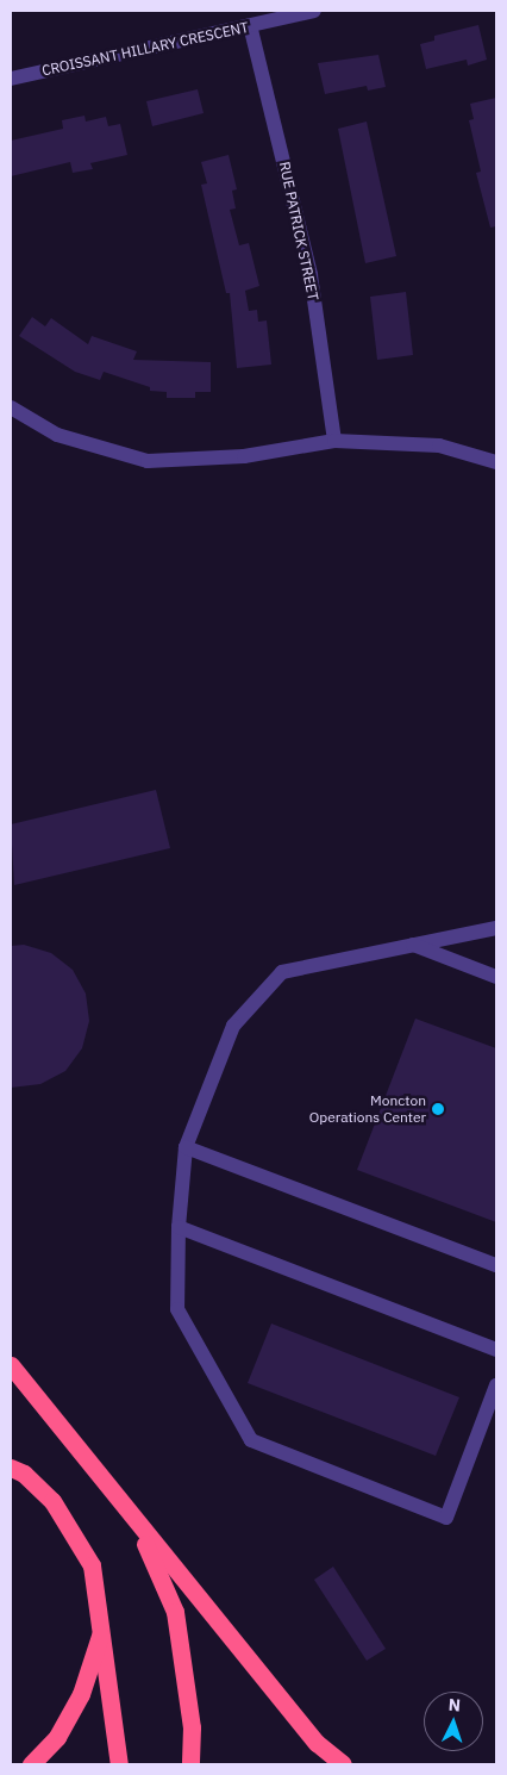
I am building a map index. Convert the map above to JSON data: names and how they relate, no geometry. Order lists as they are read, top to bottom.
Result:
{
  "streets": {
    "street": ["CROISSANT HILLARY CRESCENT", "RUE PATRICK STREET"]
  },
  "crossings": [
    ["CROISSANT HILLARY CRESCENT", "RUE PATRICK STREET"]
  ],
  "places": ["Moncton Operations Center"],
  "north": "top"
}
